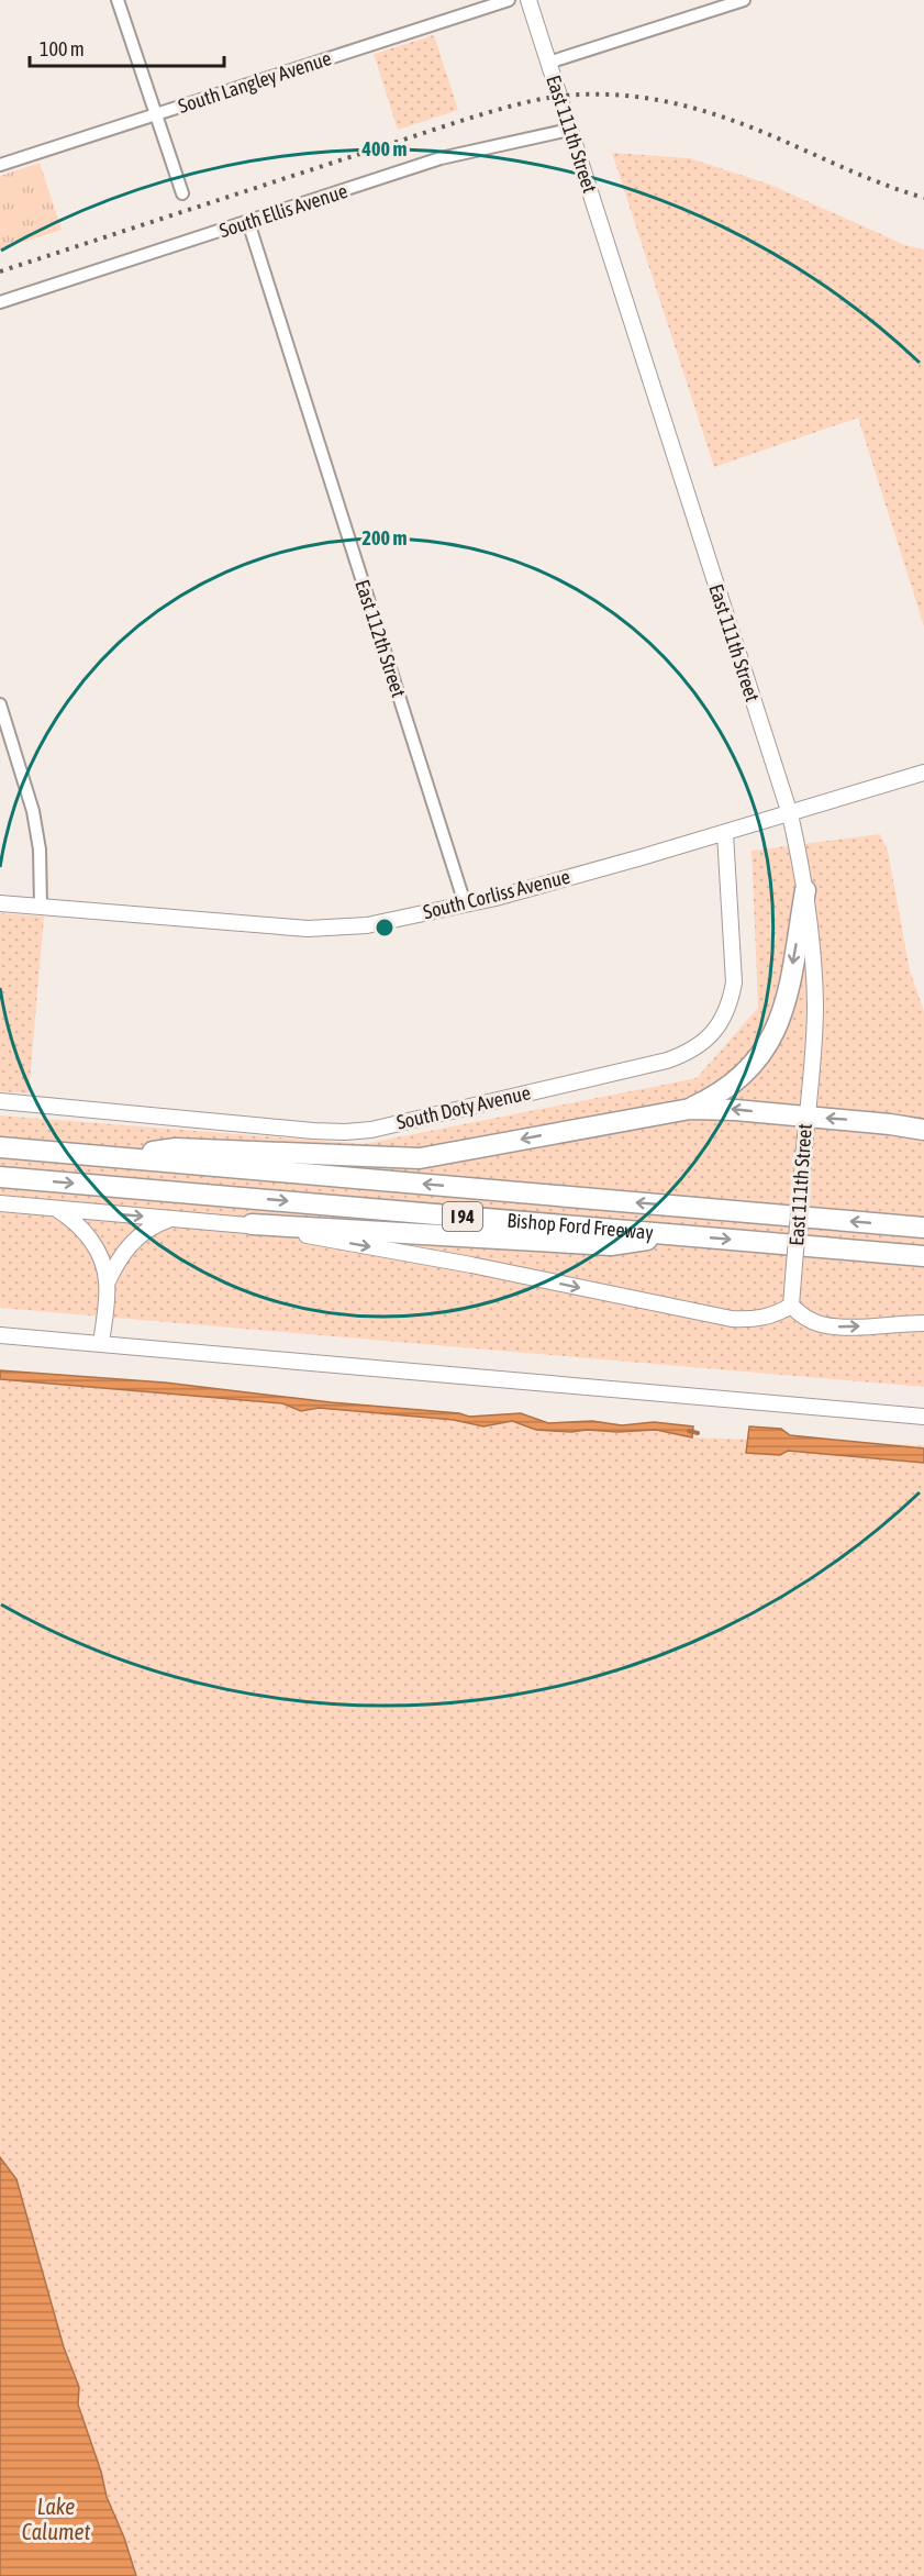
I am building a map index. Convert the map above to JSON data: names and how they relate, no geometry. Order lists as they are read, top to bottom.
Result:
{
  "streets": {
    "highway": ["I 94", "Bishop Ford Freeway"],
    "street": [
      "South Langley Avenue",
      "East 111th Street",
      "South Ellis Avenue",
      "East 112th Street",
      "South Corliss Avenue",
      "South Doty Avenue"
    ]
  },
  "crossings": [
    ["East 111th Street", "South Ellis Avenue"],
    ["East 111th Street", "South Corliss Avenue"],
    ["South Ellis Avenue", "East 112th Street"],
    ["East 112th Street", "South Corliss Avenue"],
    ["South Corliss Avenue", "South Doty Avenue"]
  ],
  "water": ["Lake Calumet"],
  "scale_bar": "100 m",
  "rings": ["400 m", "200 m"]
}
